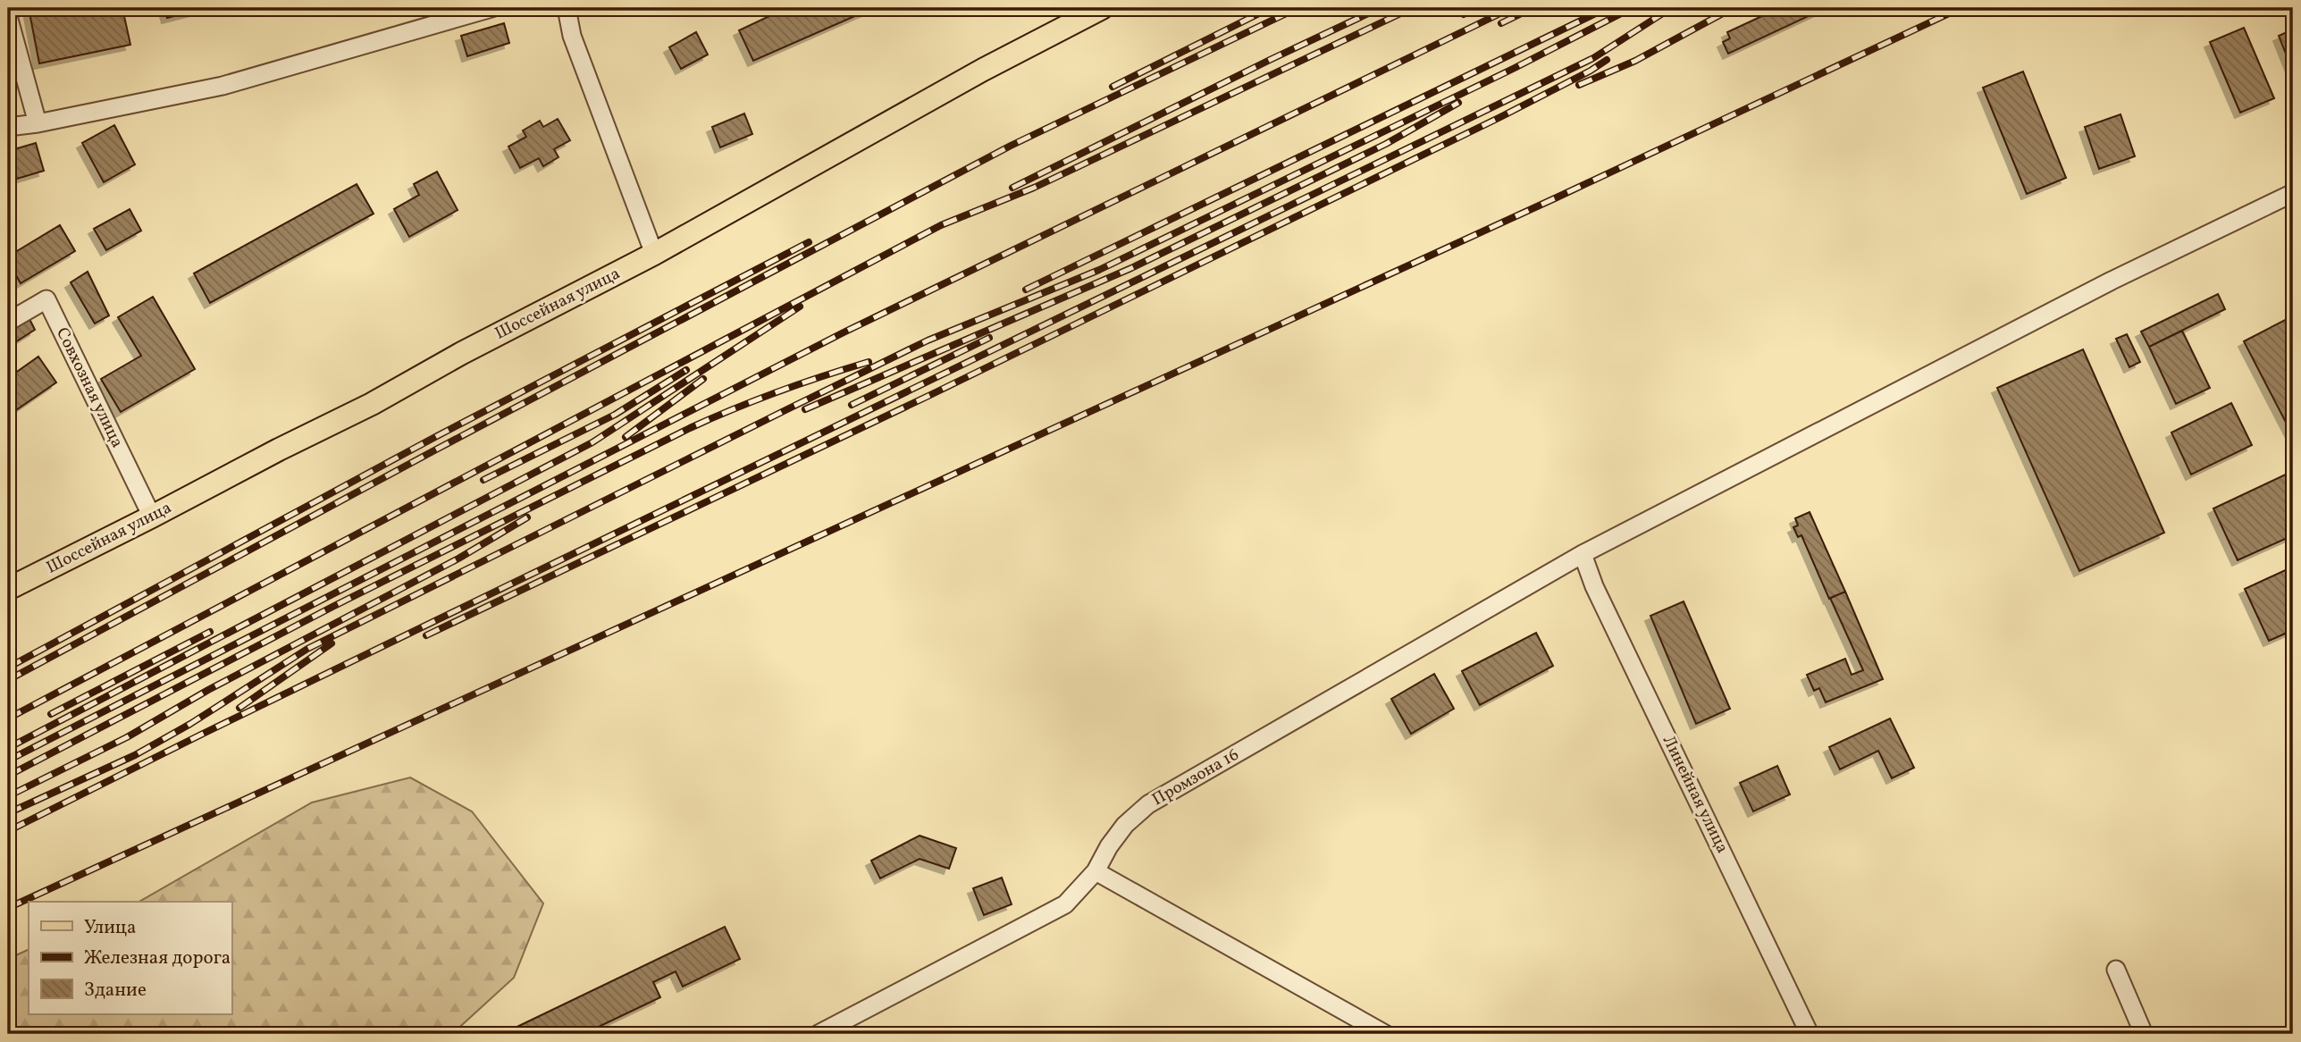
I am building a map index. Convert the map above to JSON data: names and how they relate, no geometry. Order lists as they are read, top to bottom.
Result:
{
  "streets": {
    "main road": ["Шоссейная улица"],
    "street": ["Совхозная улица", "Промзона 16", "Линейная улица"]
  },
  "crossings": [
    ["Шоссейная улица", "Совхозная улица"],
    ["Промзона 16", "Линейная улица"]
  ],
  "legend": ["Улица", "Железная дорога", "Здание"]
}
